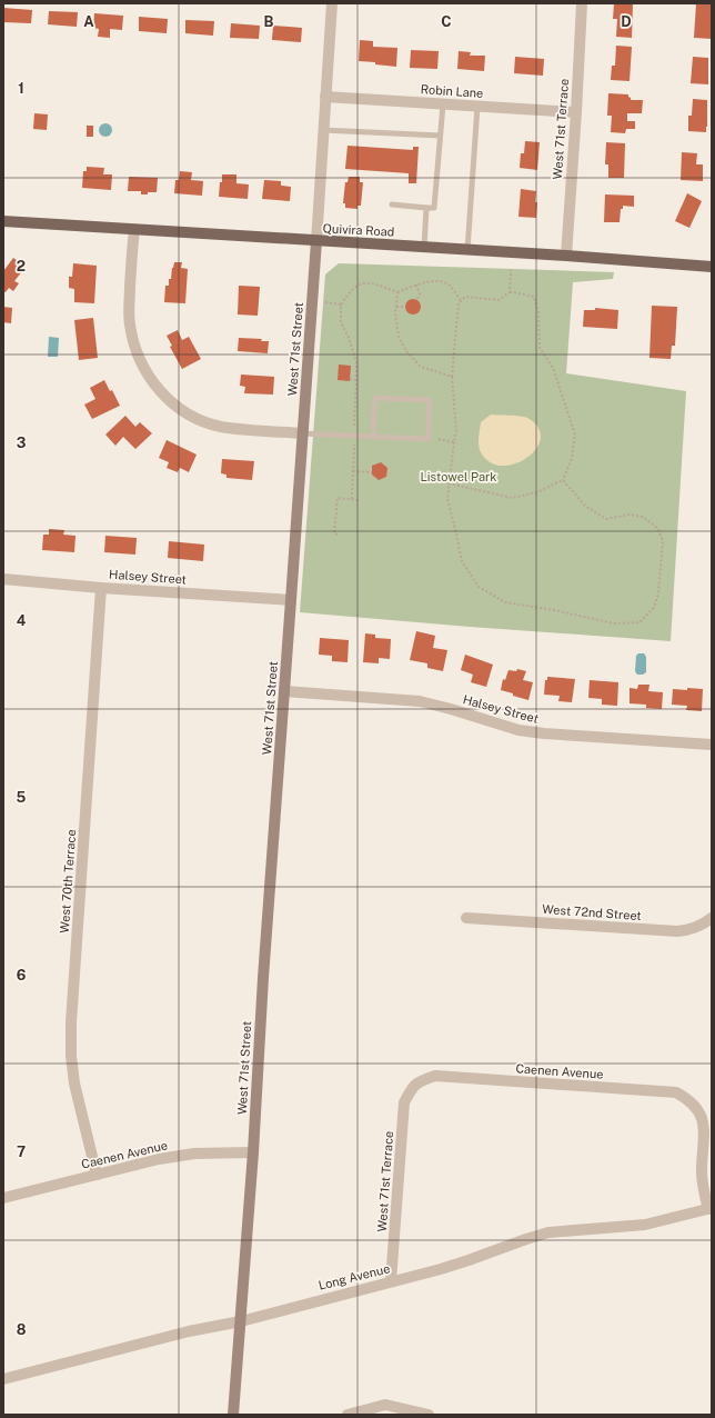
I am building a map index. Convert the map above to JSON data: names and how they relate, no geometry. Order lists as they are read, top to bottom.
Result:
{
  "streets": {
    "main road": ["Quivira Road"],
    "street": [
      "Robin Lane",
      "West 71st Terrace",
      "West 71st Street",
      "Halsey Street",
      "West 70th Terrace",
      "West 72nd Street",
      "Caenen Avenue",
      "Long Avenue"
    ]
  },
  "crossings": [
    ["Robin Lane", "West 71st Terrace"],
    ["Robin Lane", "West 71st Street"],
    ["West 71st Terrace", "Quivira Road"],
    ["West 71st Terrace", "Caenen Avenue"],
    ["West 71st Terrace", "Long Avenue"],
    ["Quivira Road", "West 71st Street"],
    ["West 71st Street", "Halsey Street"],
    ["West 71st Street", "Caenen Avenue"],
    ["West 71st Street", "Long Avenue"],
    ["Halsey Street", "West 70th Terrace"],
    ["West 70th Terrace", "Caenen Avenue"],
    ["Caenen Avenue", "Long Avenue"]
  ],
  "parks": ["Listowel Park"],
  "grid": {
    "columns": [
      "A",
      "B",
      "C",
      "D"
    ],
    "rows": [
      "1",
      "2",
      "3",
      "4",
      "5",
      "6",
      "7",
      "8"
    ]
  }
}
